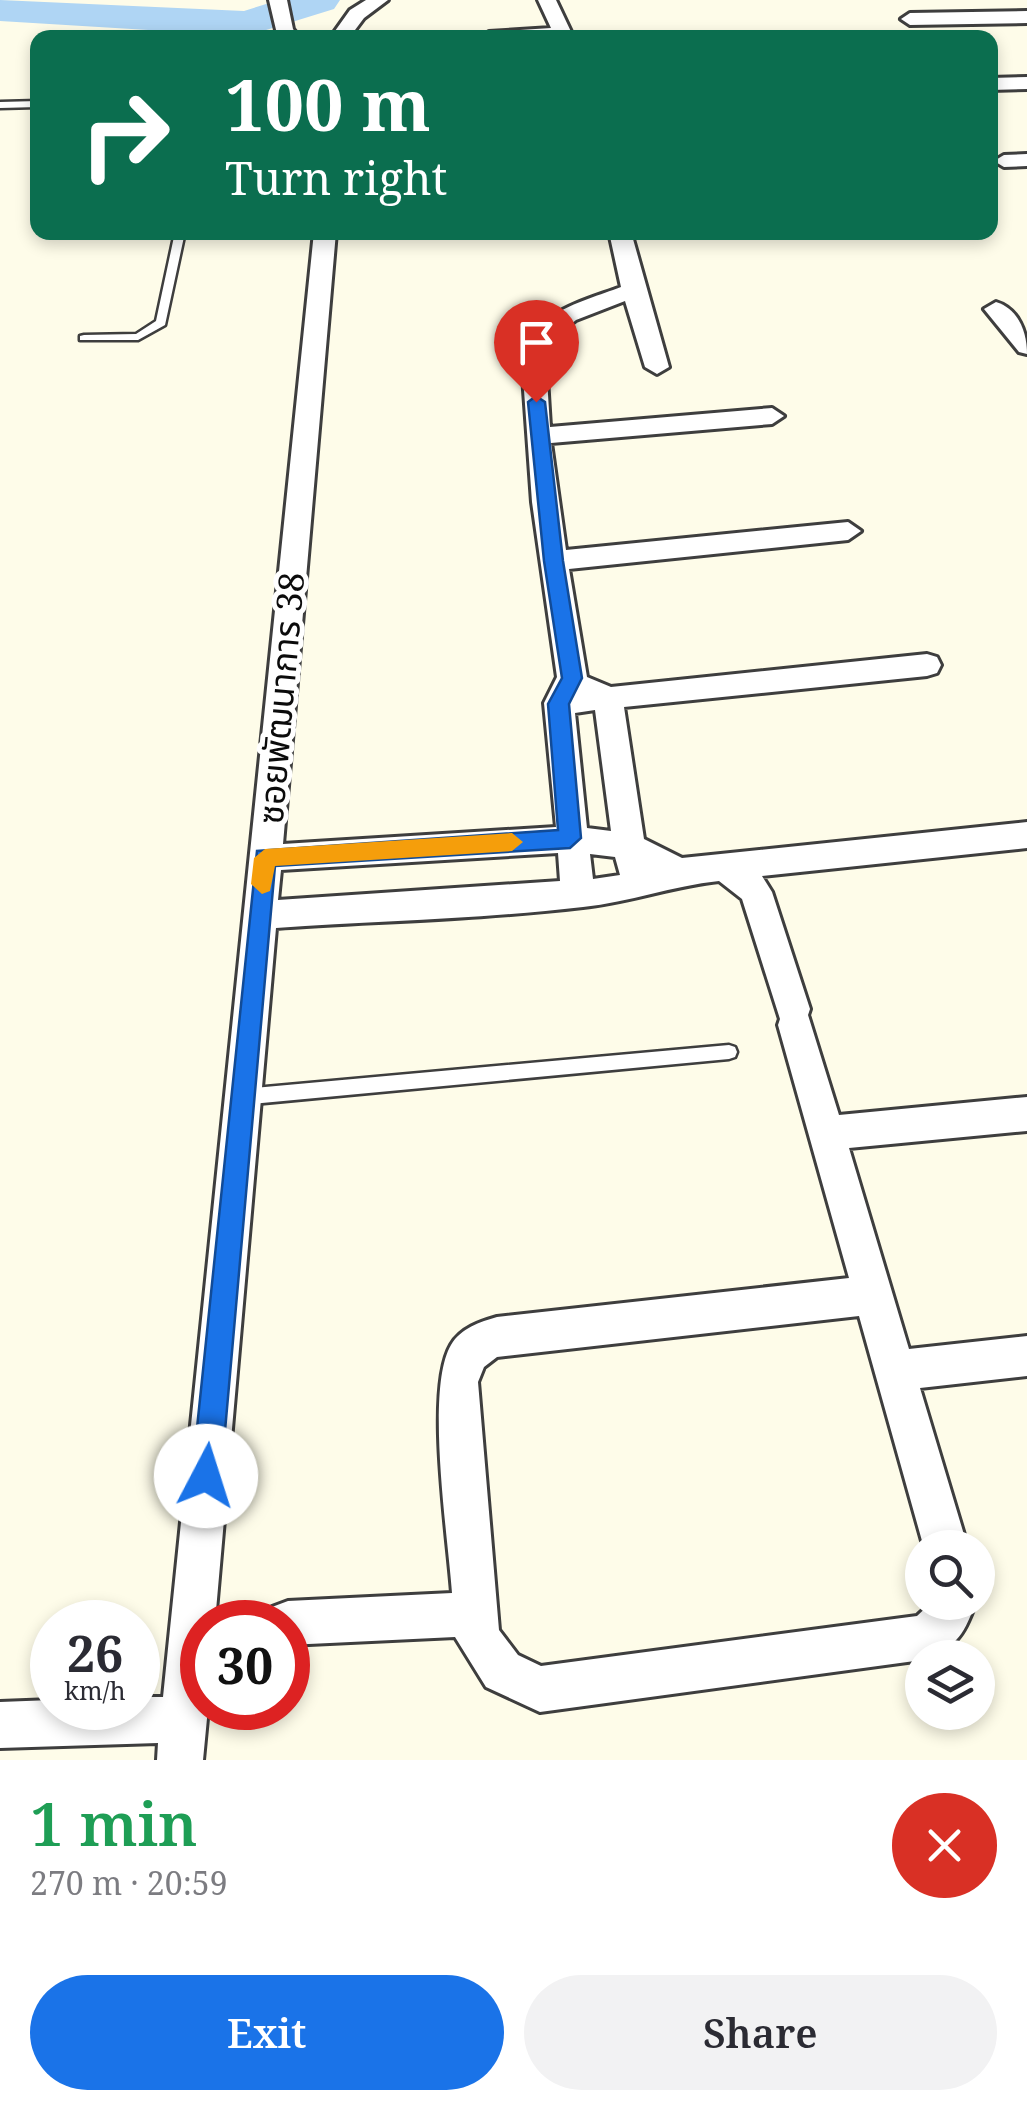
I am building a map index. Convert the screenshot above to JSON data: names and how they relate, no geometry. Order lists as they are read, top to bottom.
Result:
{
  "streets": {
    "street": ["ซอยพัฒนาการ 38"]
  },
  "page": {
    "turn": ["100 m", "Turn right"],
    "speed": "26 km/h",
    "limit": "30",
    "heading": ["1 min", "270 m · 20:59"],
    "buttons": ["Exit", "Share"]
  }
}
